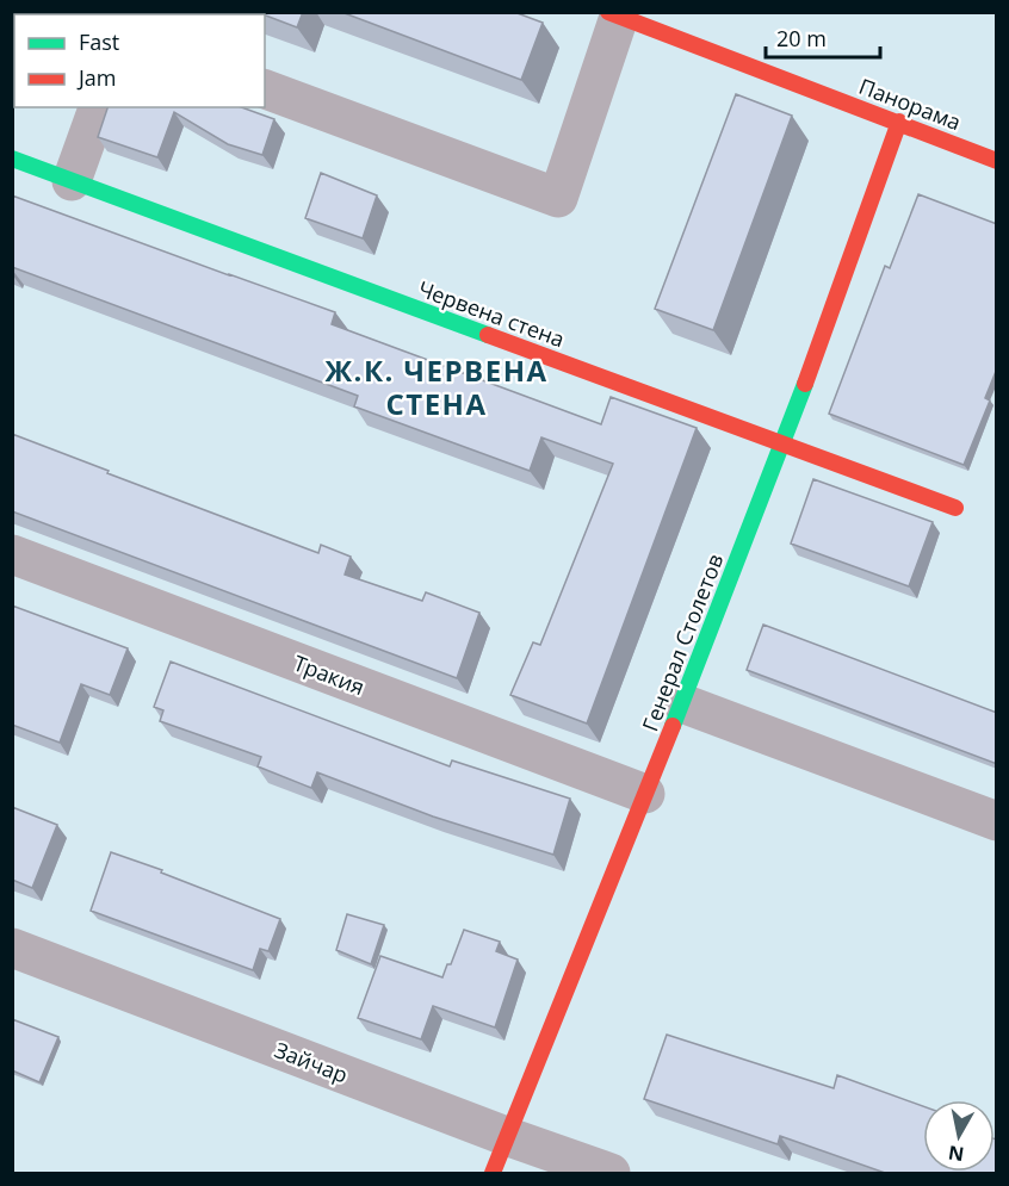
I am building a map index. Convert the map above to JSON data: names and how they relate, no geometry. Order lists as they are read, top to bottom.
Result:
{
  "streets": {
    "street": [
      "Панорама",
      "Червена стена",
      "Генерал Столетов",
      "Тракия",
      "Зайчар"
    ]
  },
  "crossings": [
    ["Панорама", "Генерал Столетов"],
    ["Червена стена", "Генерал Столетов"],
    ["Генерал Столетов", "Тракия"],
    ["Генерал Столетов", "Зайчар"]
  ],
  "districts": ["Ж.К. ЧЕРВЕНА СТЕНА"],
  "legend": ["Fast", "Jam"],
  "scale_bar": "20 m",
  "north": "bottom"
}
